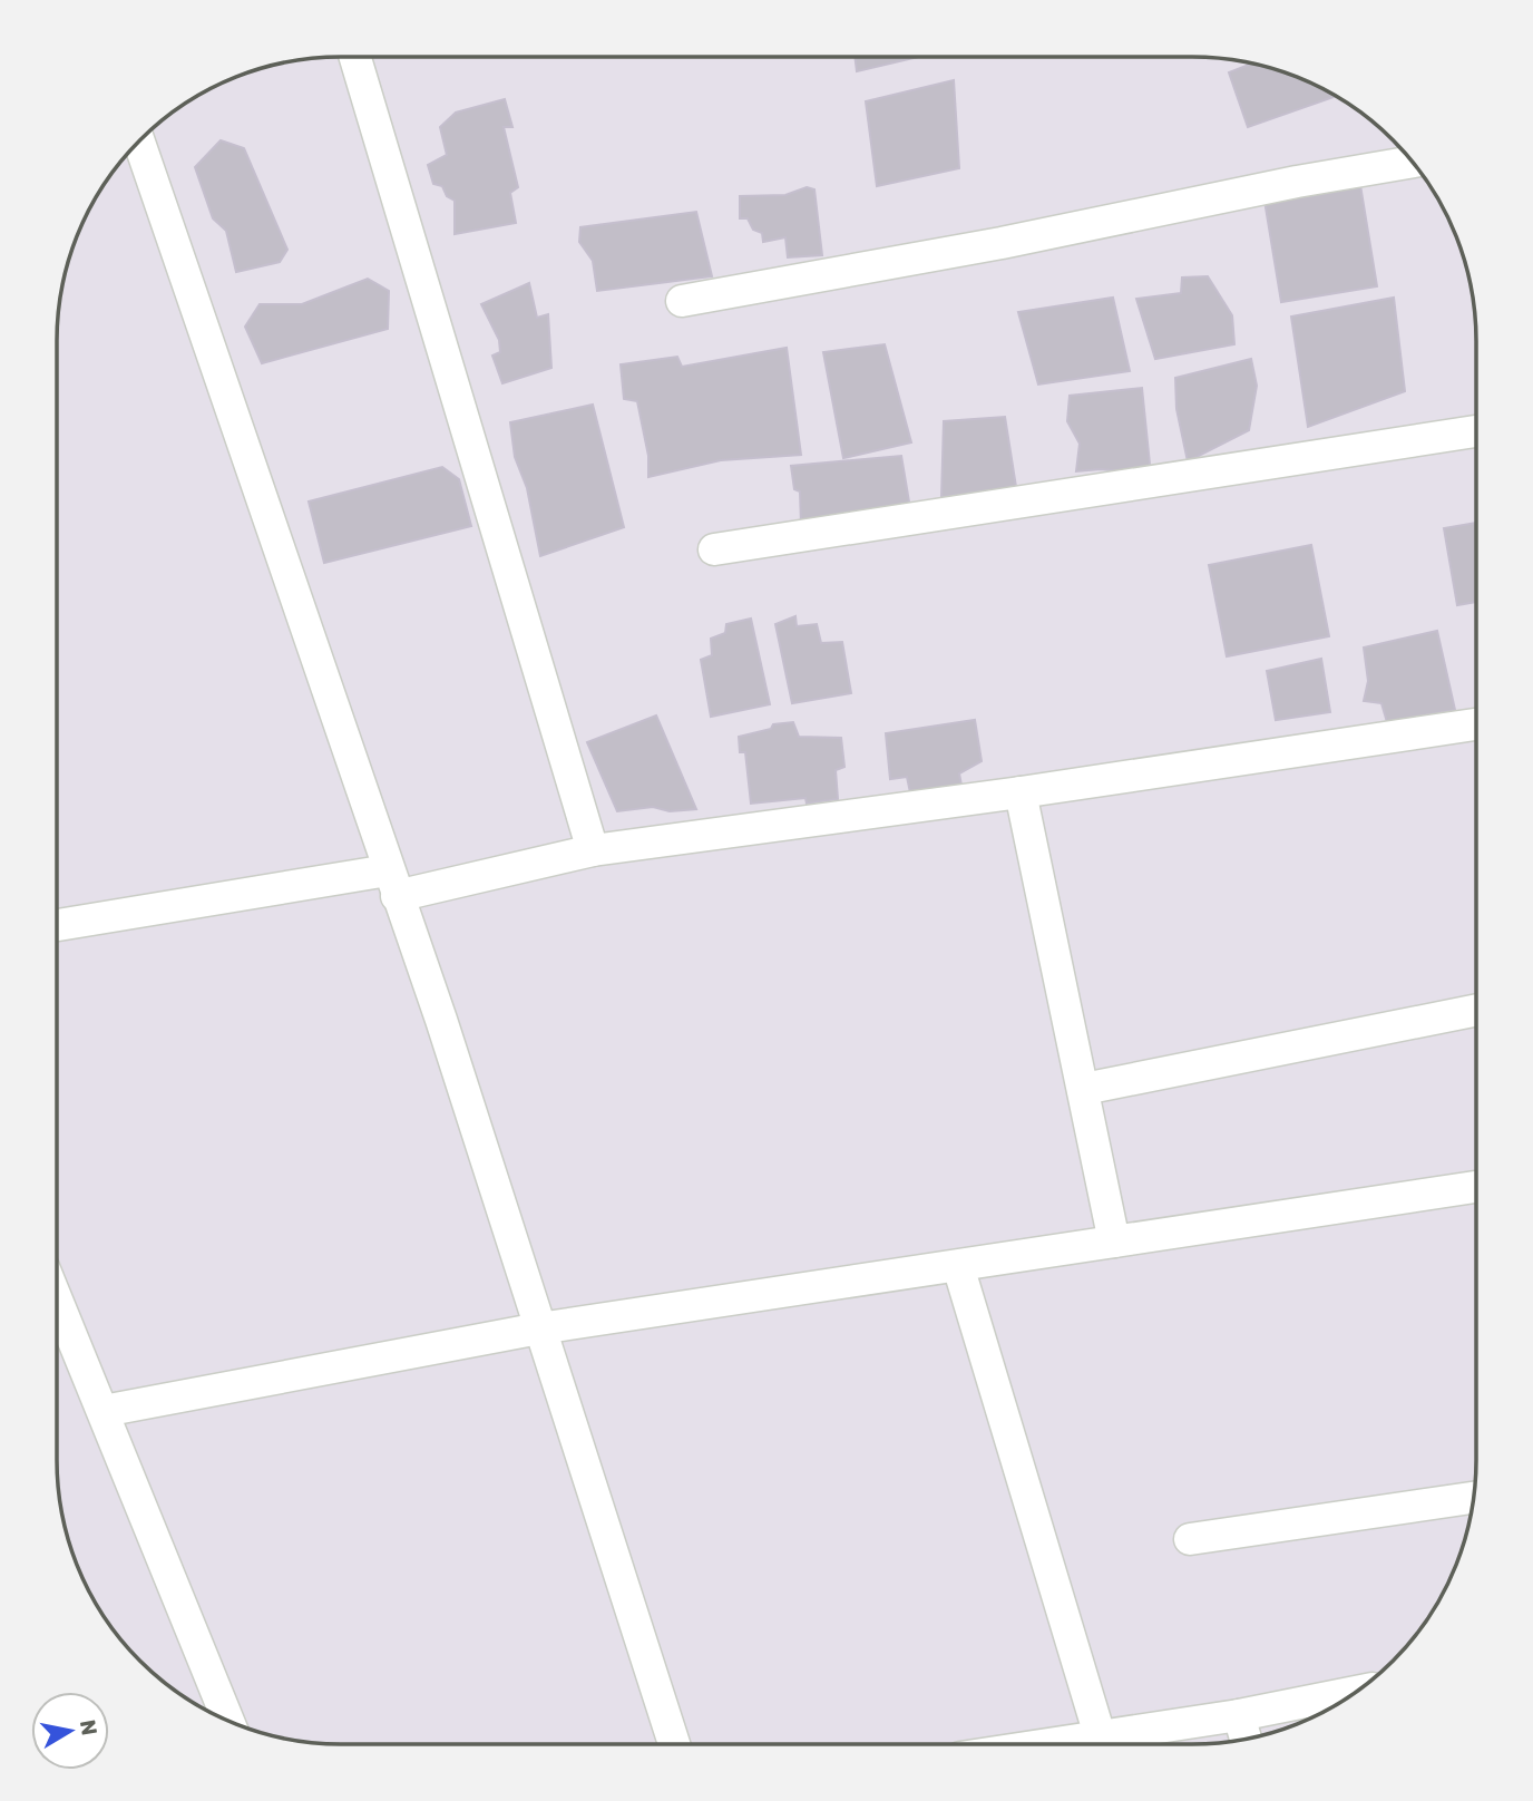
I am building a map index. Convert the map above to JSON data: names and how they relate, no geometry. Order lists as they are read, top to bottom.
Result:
{
  "north": "right"
}
